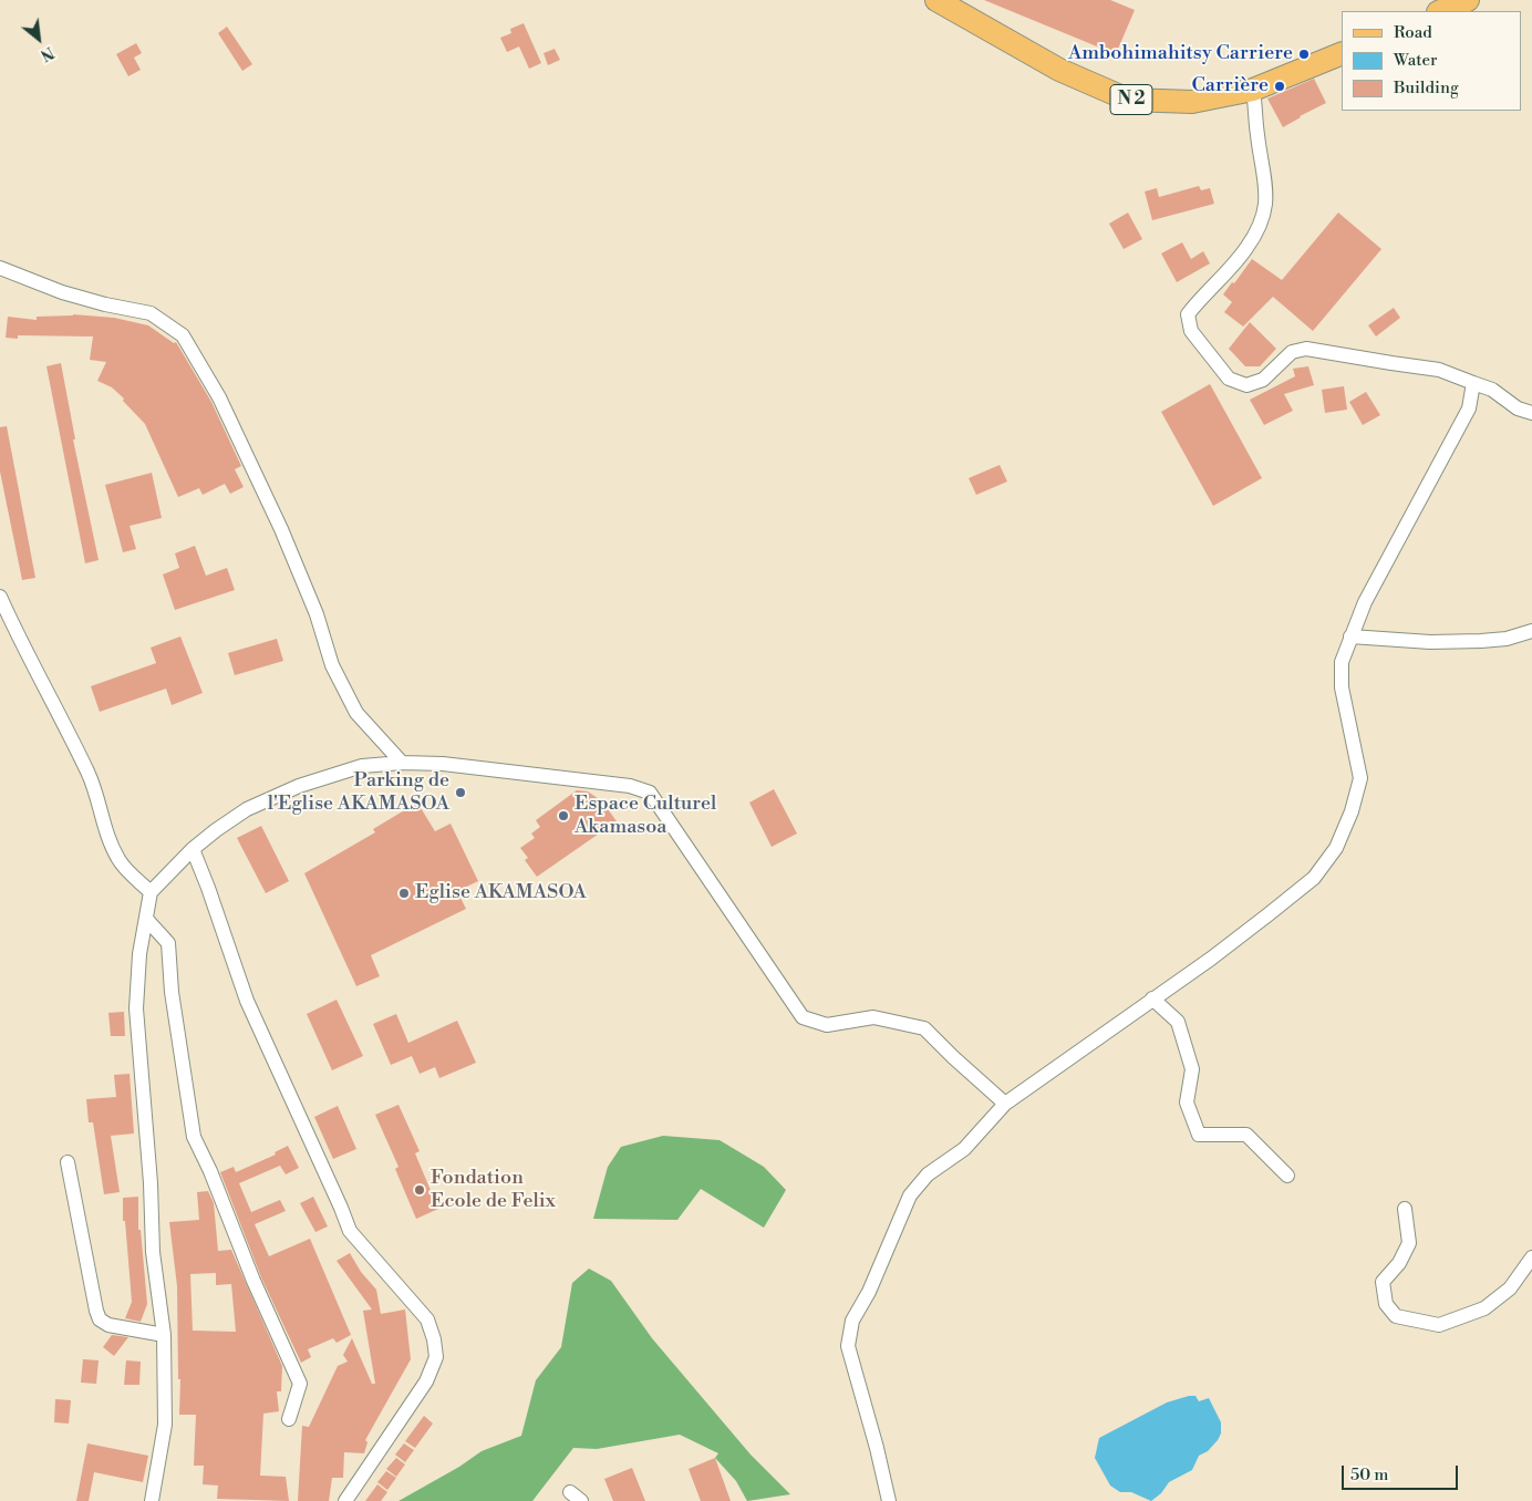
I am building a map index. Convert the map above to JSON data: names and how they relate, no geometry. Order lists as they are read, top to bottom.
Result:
{
  "streets": {
    "main road": ["N 2"]
  },
  "places": [
    "Ambohimahitsy Carriere",
    "Carrière",
    "Parking de l'Eglise AKAMASOA",
    "Espace Culturel Akamasoa",
    "Eglise AKAMASOA",
    "Fondation Ecole de Felix"
  ],
  "legend": ["Road", "Water", "Building"],
  "scale_bar": "50 m",
  "north": "bottom right"
}
